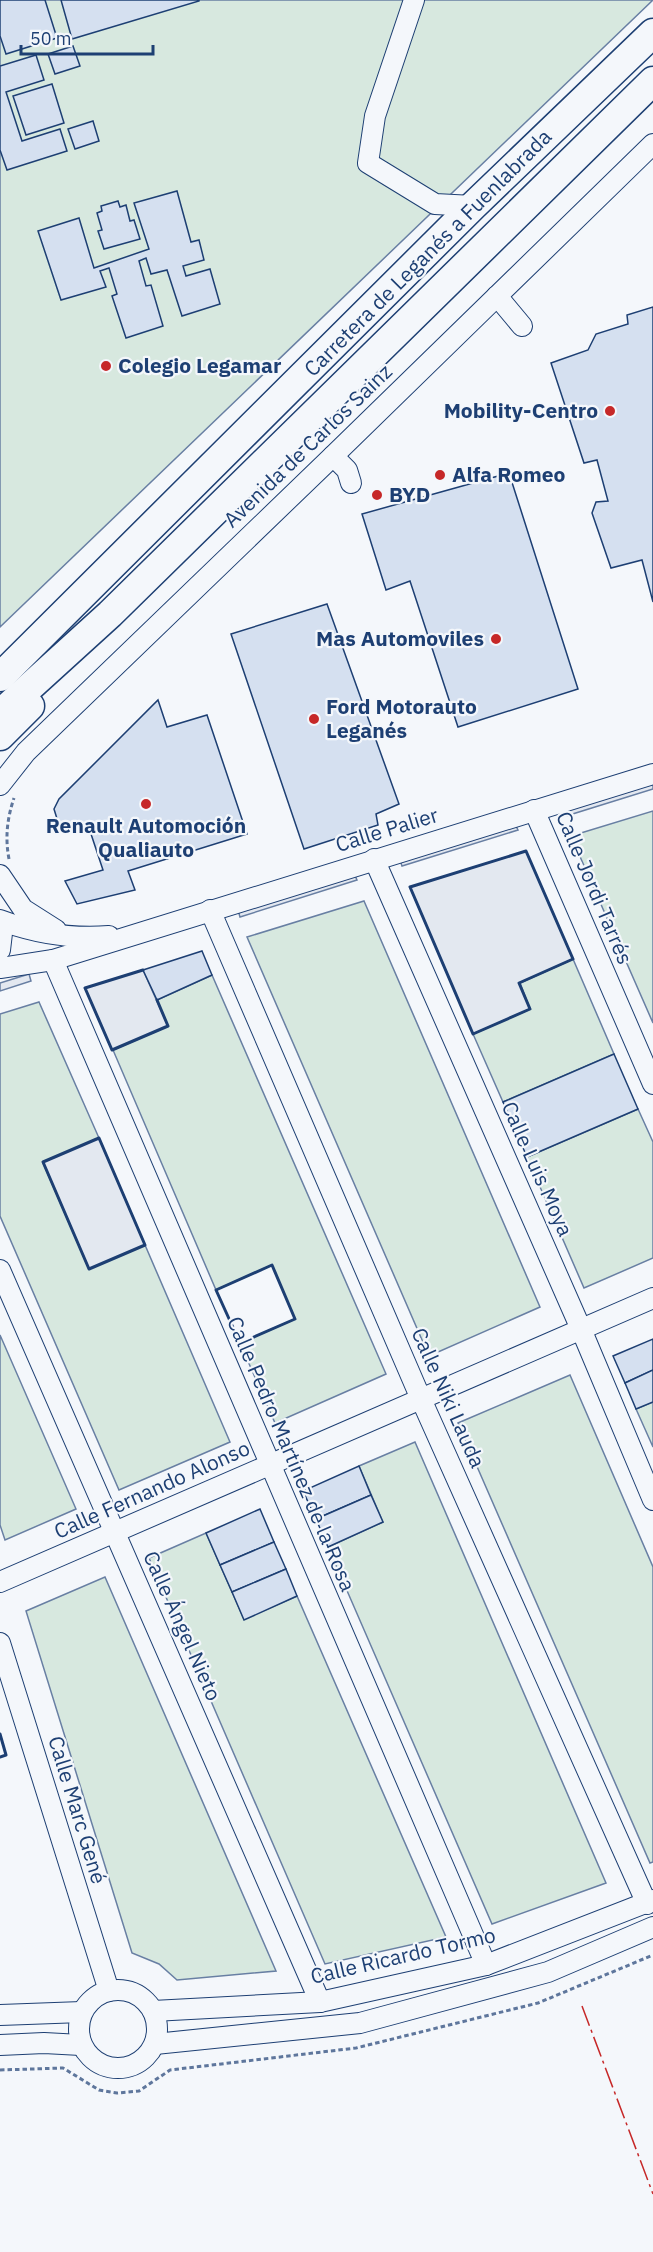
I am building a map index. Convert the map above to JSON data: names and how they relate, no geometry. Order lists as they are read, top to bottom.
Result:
{
  "streets": {
    "highway": ["Carretera de Leganés a Fuenlabrada"],
    "street": [
      "Avenida de Carlos Sainz",
      "Calle Palier",
      "Calle Jordi Tarrés",
      "Calle Luis Moya",
      "Calle Niki Lauda",
      "Calle Pedro Martínez de la Rosa",
      "Calle Fernando Alonso",
      "Calle Ángel Nieto",
      "Calle Marc Gené",
      "Calle Ricardo Tormo"
    ]
  },
  "crossings": [
    ["Calle Palier", "Calle Jordi Tarrés"],
    ["Calle Palier", "Calle Luis Moya"],
    ["Calle Palier", "Calle Niki Lauda"],
    ["Calle Palier", "Calle Pedro Martínez de la Rosa"],
    ["Calle Luis Moya", "Calle Fernando Alonso"],
    ["Calle Niki Lauda", "Calle Fernando Alonso"],
    ["Calle Niki Lauda", "Calle Ricardo Tormo"],
    ["Calle Pedro Martínez de la Rosa", "Calle Fernando Alonso"],
    ["Calle Pedro Martínez de la Rosa", "Calle Ricardo Tormo"],
    ["Calle Fernando Alonso", "Calle Ángel Nieto"],
    ["Calle Ángel Nieto", "Calle Ricardo Tormo"],
    ["Calle Marc Gené", "Calle Ricardo Tormo"]
  ],
  "places": [
    "Colegio Legamar",
    "Mobility-Centro",
    "Alfa Romeo",
    "BYD",
    "Mas Automoviles",
    "Ford Motorauto Leganés",
    "Renault Automoción Qualiauto"
  ],
  "scale_bar": "50 m"
}
